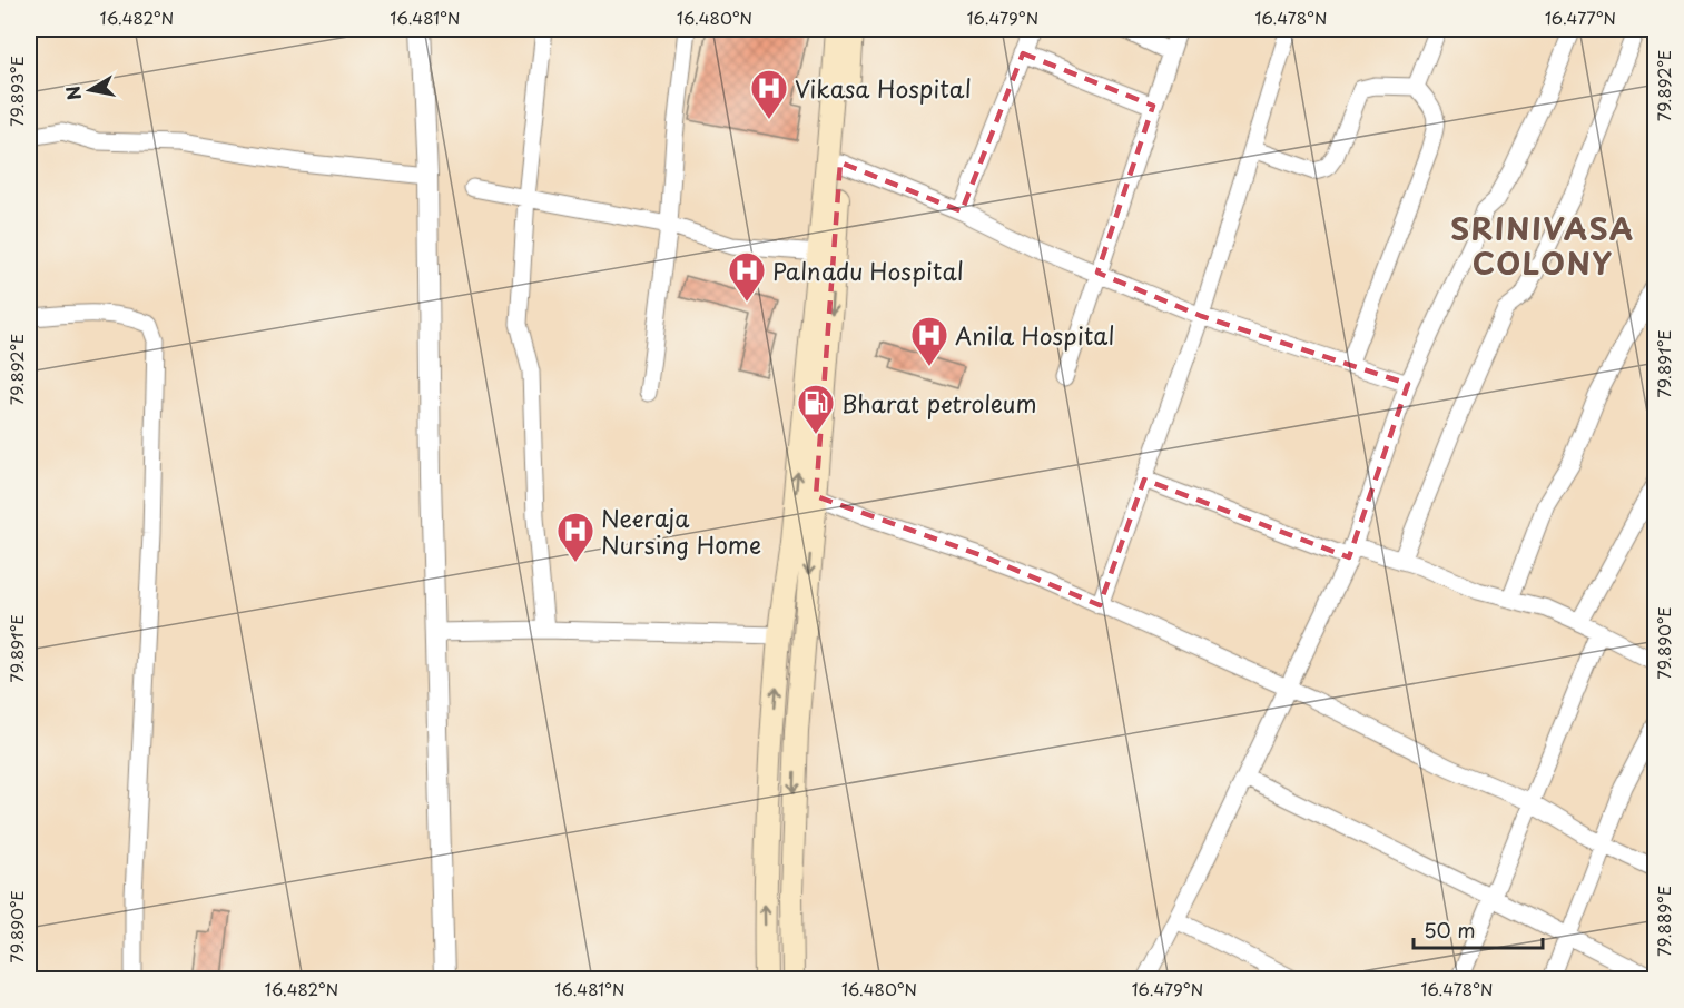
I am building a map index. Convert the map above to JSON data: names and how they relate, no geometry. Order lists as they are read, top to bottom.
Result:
{
  "districts": ["SRINIVASA COLONY"],
  "places": {
    "hospital": [
      "Vikasa Hospital",
      "Palnadu Hospital",
      "Anila Hospital",
      "Neeraja Nursing Home"
    ],
    "fuel station": ["Bharat petroleum"]
  },
  "scale_bar": "50 m",
  "north": "left",
  "coordinates": [
    "16.482°N",
    "16.481°N",
    "16.480°N",
    "16.479°N",
    "16.478°N",
    "16.477°N",
    "79.892°E",
    "79.893°E",
    "79.891°E",
    "79.890°E",
    "79.889°E"
  ]
}
